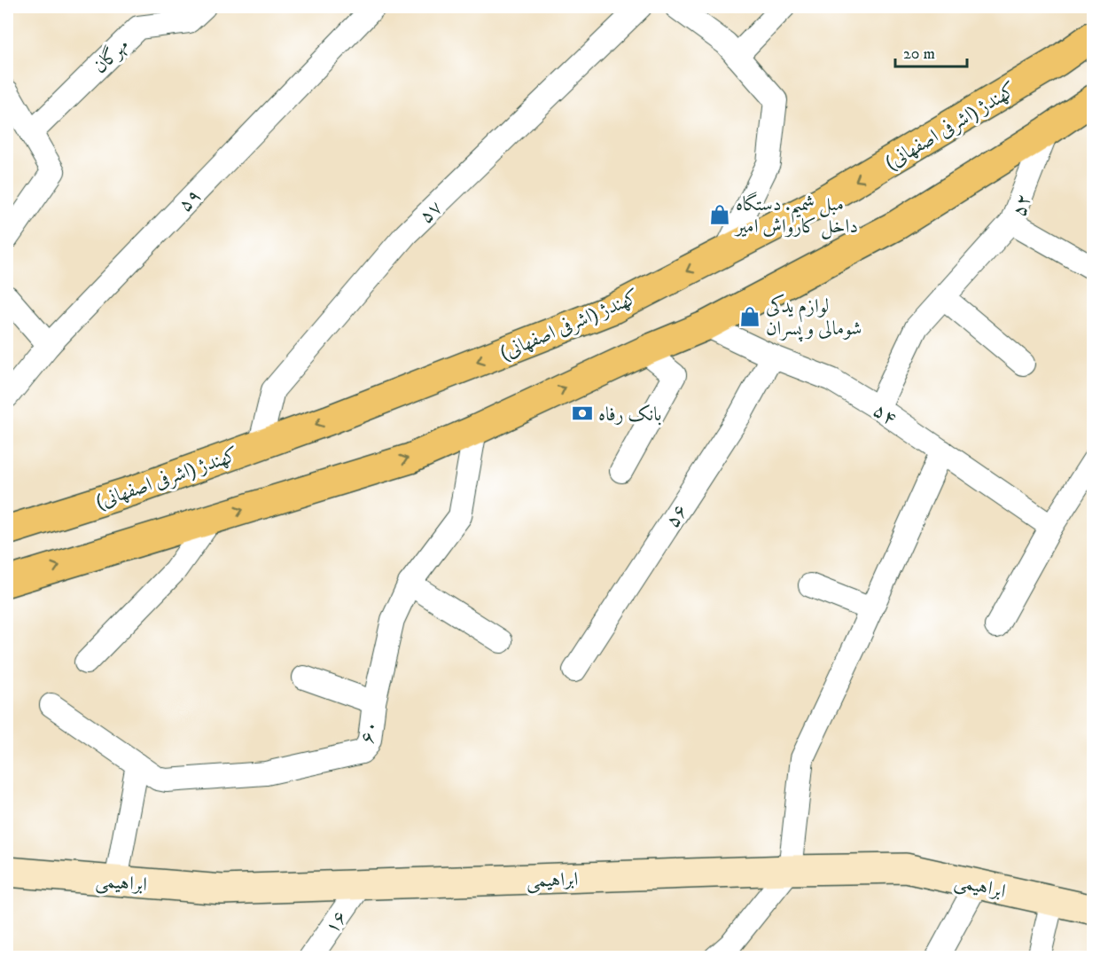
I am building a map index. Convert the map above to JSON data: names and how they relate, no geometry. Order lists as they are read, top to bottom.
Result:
{
  "streets": {
    "main road": ["کهندژ (اشرفی اصفهانی)", "ابراهیمی"],
    "street": [
      "مهرگان",
      "۵۹",
      "۵۲",
      "۵۷",
      "۵۴",
      "۵۶",
      "۶۰",
      "۱۶"
    ]
  },
  "crossings": [
    ["کهندژ (اشرفی اصفهانی)", "۵۷"],
    ["۵۴", "۵۶"],
    ["ابراهیمی", "۱۶"]
  ],
  "places": {
    "shop": ["مبل شمیم. دستگاه داخل کارواش امیر", "لوازم یدکی شومالی و پسران"],
    "bank": ["بانک رفاه"]
  },
  "scale_bar": "20 m"
}
